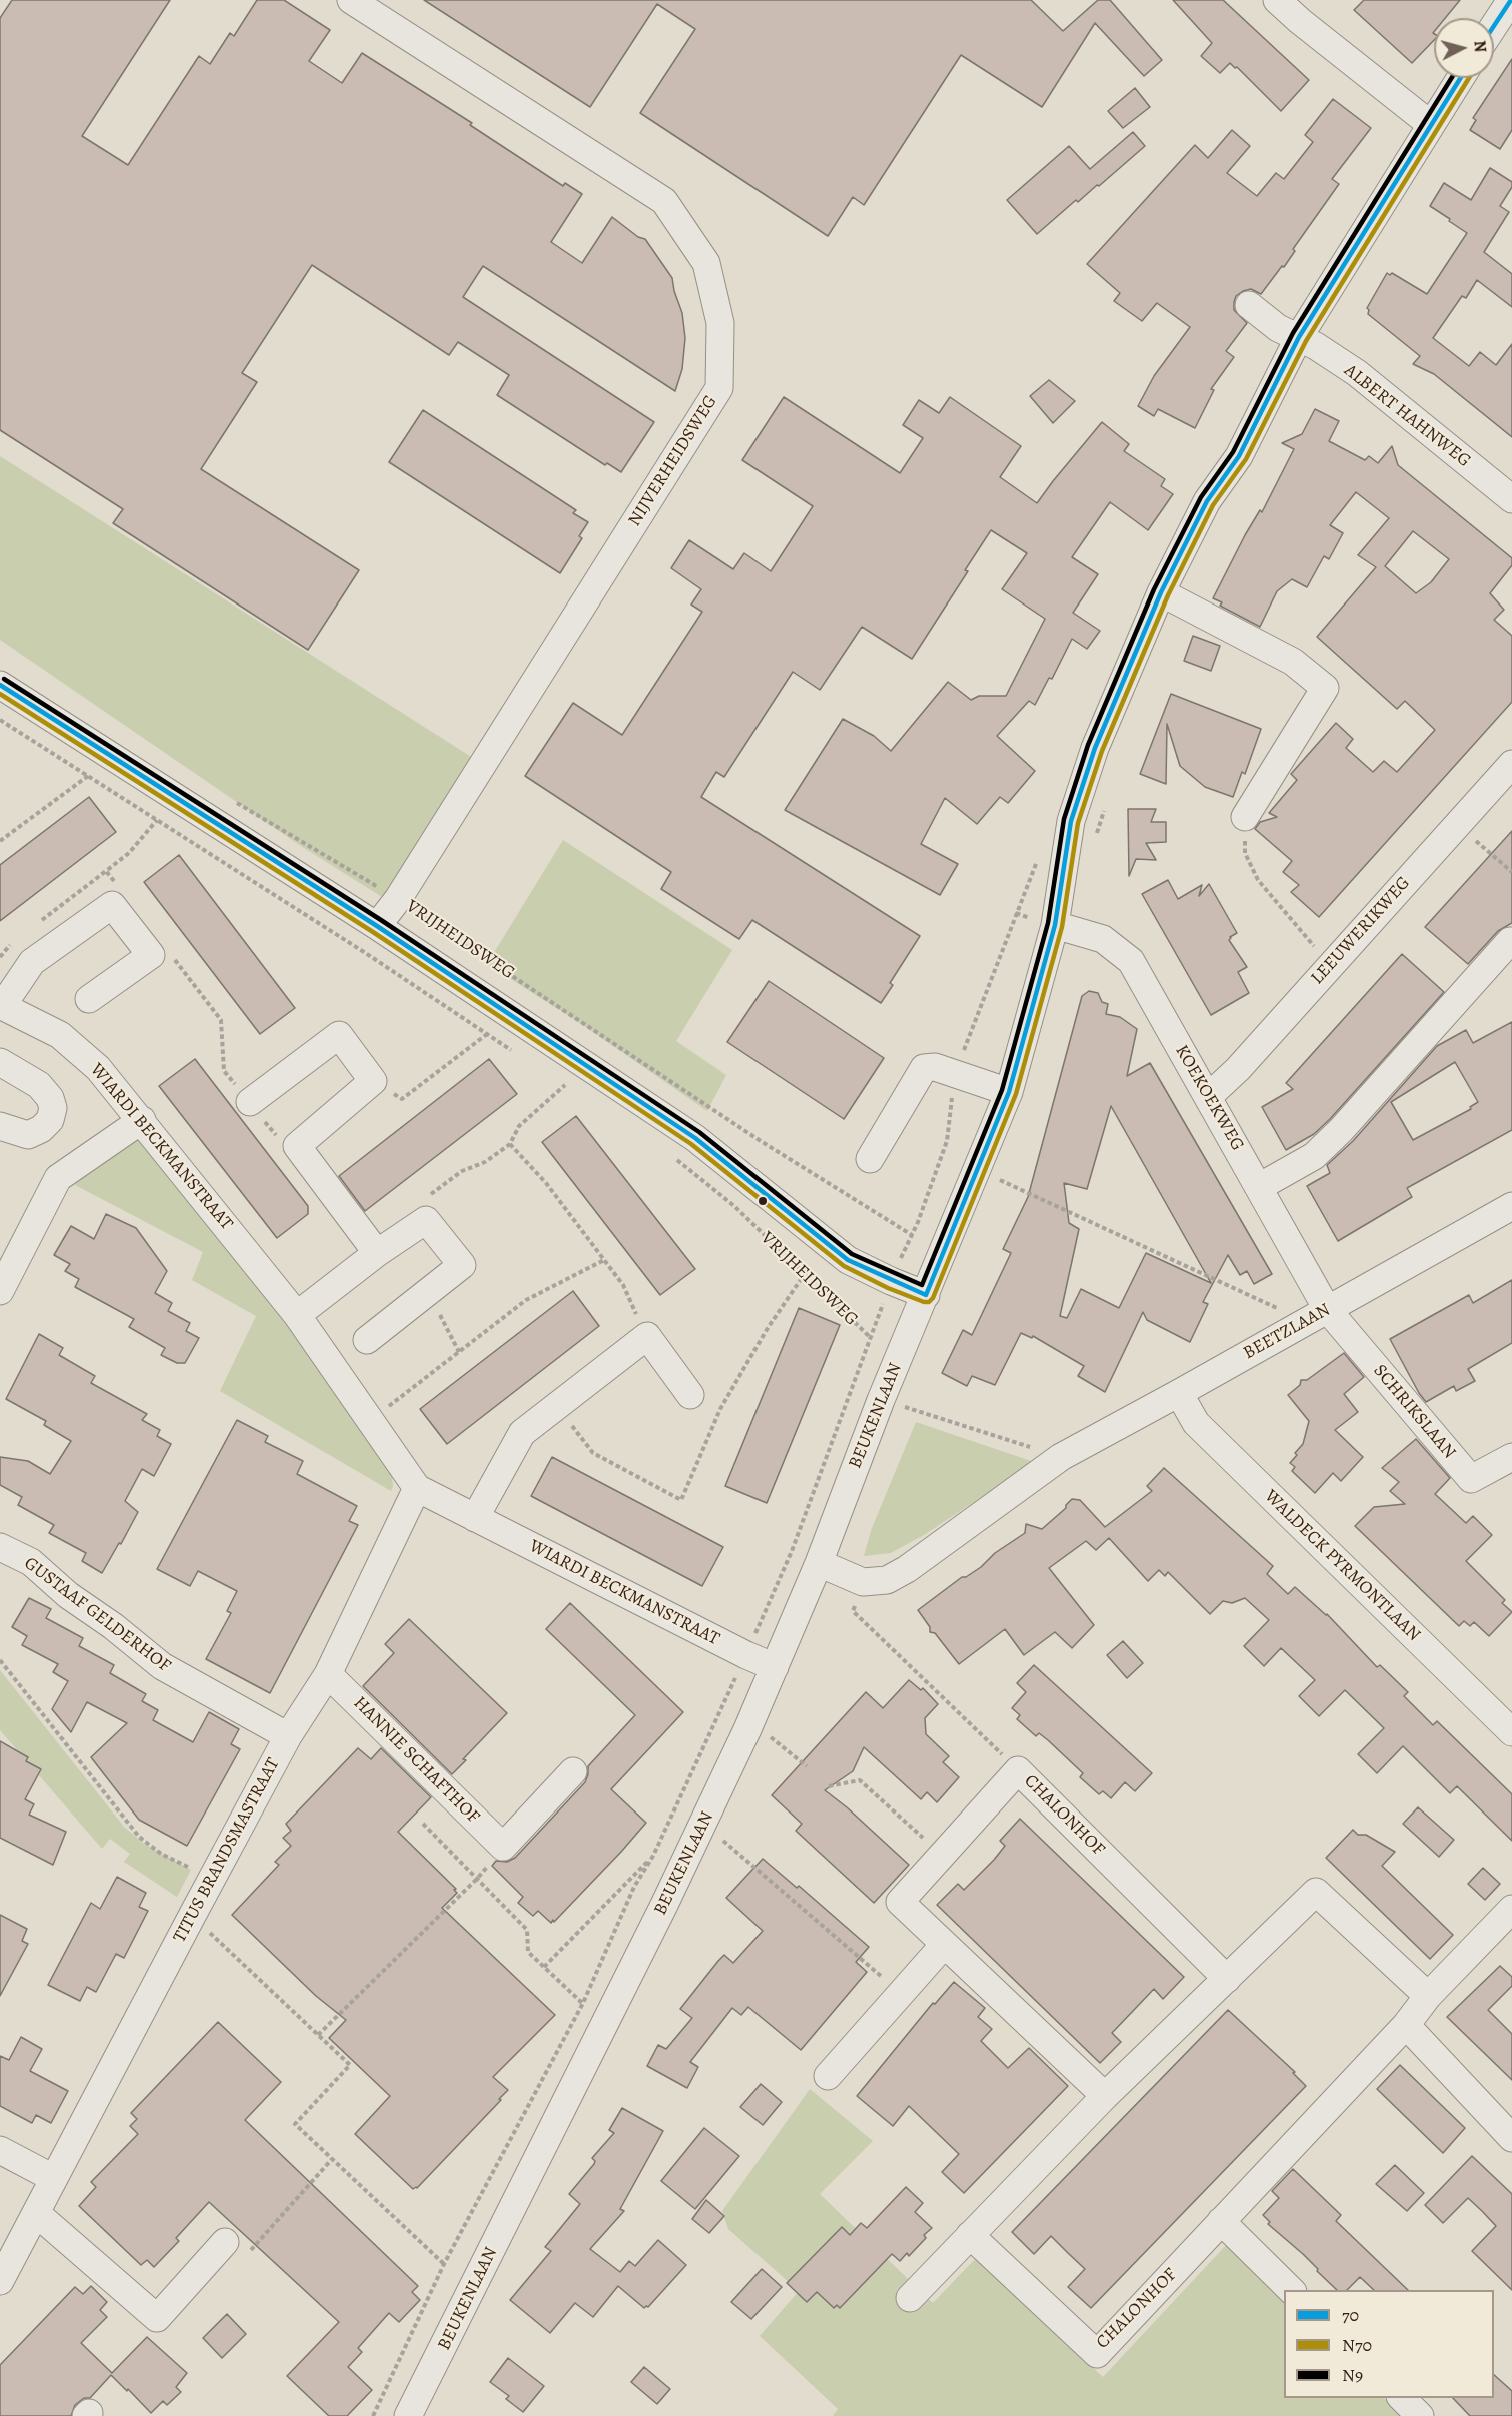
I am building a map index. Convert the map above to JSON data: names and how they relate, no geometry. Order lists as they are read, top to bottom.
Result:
{
  "streets": {
    "street": [
      "ALBERT HAHNWEG",
      "NIJVERHEIDSWEG",
      "LEEUWERIKWEG",
      "VRIJHEIDSWEG",
      "KOEKOEKWEG",
      "WIARDI BECKMANSTRAAT",
      "BEETZLAAN",
      "SCHRIKSLAAN",
      "BEUKENLAAN",
      "WALDECK PYRMONTLAAN",
      "GUSTAAF GELDERHOF",
      "HANNIE SCHAFTHOF",
      "CHALONHOF",
      "TITUS BRANDSMASTRAAT"
    ]
  },
  "crossings": [
    ["ALBERT HAHNWEG", "BEUKENLAAN"],
    ["NIJVERHEIDSWEG", "VRIJHEIDSWEG"],
    ["LEEUWERIKWEG", "KOEKOEKWEG"],
    ["VRIJHEIDSWEG", "BEUKENLAAN"],
    ["KOEKOEKWEG", "BEETZLAAN"],
    ["KOEKOEKWEG", "SCHRIKSLAAN"],
    ["KOEKOEKWEG", "BEUKENLAAN"],
    ["WIARDI BECKMANSTRAAT", "BEUKENLAAN"],
    ["WIARDI BECKMANSTRAAT", "TITUS BRANDSMASTRAAT"],
    ["BEETZLAAN", "SCHRIKSLAAN"],
    ["BEETZLAAN", "WALDECK PYRMONTLAAN"],
    ["GUSTAAF GELDERHOF", "TITUS BRANDSMASTRAAT"],
    ["HANNIE SCHAFTHOF", "TITUS BRANDSMASTRAAT"]
  ],
  "lines": ["transit line 70", "transit line N70", "transit line N9"],
  "legend": ["70", "N70", "N9"],
  "north": "right"
}
